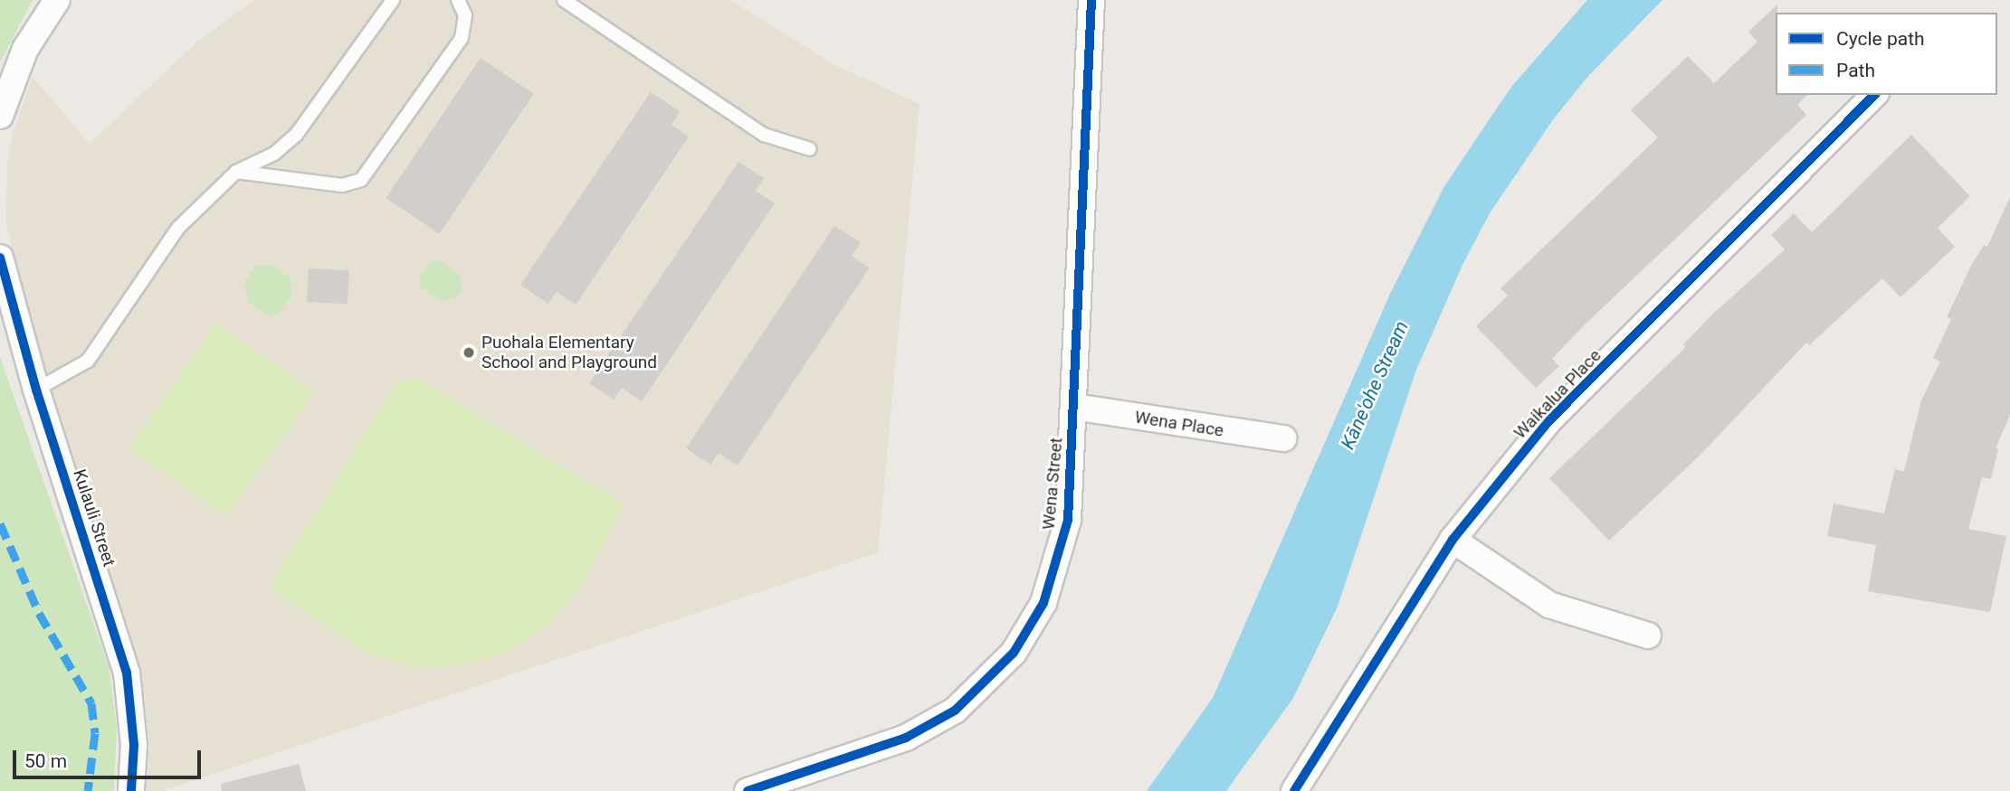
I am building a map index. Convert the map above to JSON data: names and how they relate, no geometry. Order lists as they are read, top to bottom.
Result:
{
  "streets": {
    "street": [
      "Waikalua Place",
      "Wena Place",
      "Wena Street",
      "Kulauli Street"
    ]
  },
  "crossings": [
    ["Wena Place", "Wena Street"]
  ],
  "water": ["Kāne'ohe Stream"],
  "places": ["Puohala Elementary School and Playground"],
  "legend": ["Cycle path", "Path"],
  "scale_bar": "50 m"
}
